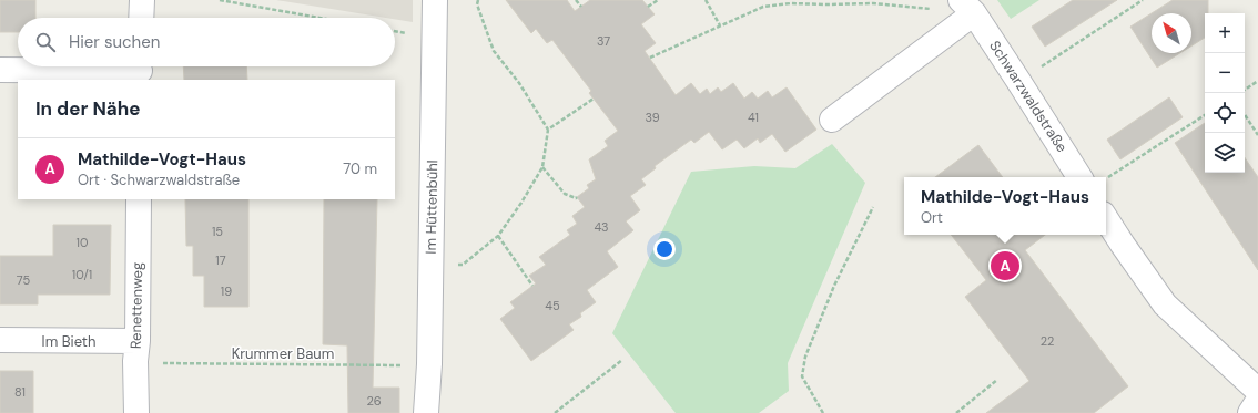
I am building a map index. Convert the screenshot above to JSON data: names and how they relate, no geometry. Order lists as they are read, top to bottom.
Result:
{
  "streets": {
    "street": [
      "Schwarzwaldstraße",
      "Im Hüttenbühl",
      "Renettenweg",
      "Im Bieth"
    ],
    "path": ["Krummer Baum"]
  },
  "crossings": [
    ["Im Hüttenbühl", "Krummer Baum"],
    ["Renettenweg", "Im Bieth"],
    ["Renettenweg", "Krummer Baum"],
    ["Im Bieth", "Krummer Baum"]
  ],
  "house_numbers": [
    "37",
    "39",
    "41",
    "43",
    "15",
    "10",
    "17",
    "10/1",
    "75",
    "19",
    "45",
    "22",
    "81",
    "26"
  ],
  "north": "top left",
  "page": {
    "map_buttons": ["+", "−"],
    "search": "Hier suchen",
    "heading": "In der Nähe",
    "list": [
      {
        "mark": "A",
        "name": "Mathilde-Vogt-Haus",
        "note": "Ort · Schwarzwaldstraße",
        "value": "70 m"
      }
    ],
    "popup": ["Mathilde-Vogt-Haus", "Ort"],
    "pins": "A"
  }
}
